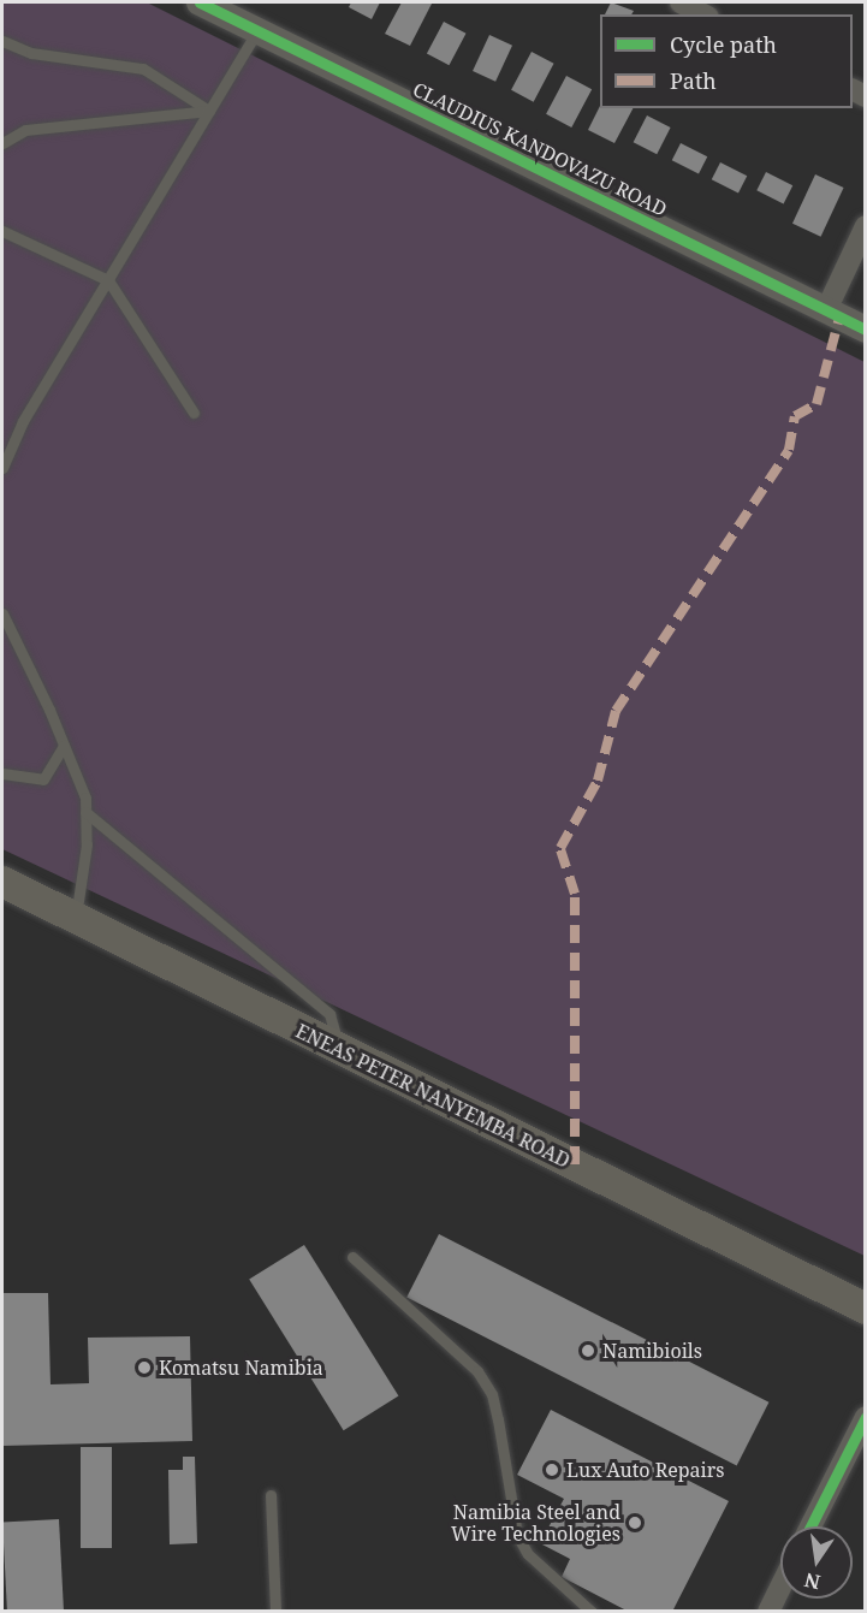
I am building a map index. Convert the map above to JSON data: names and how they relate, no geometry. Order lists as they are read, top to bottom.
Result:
{
  "streets": {
    "main road": ["ENEAS PETER NANYEMBA ROAD"],
    "street": ["CLAUDIUS KANDOVAZU ROAD"]
  },
  "places": [
    "Namibioils",
    "Komatsu Namibia",
    "Lux Auto Repairs",
    "Namibia Steel and Wire Technologies"
  ],
  "legend": ["Cycle path", "Path"],
  "north": "bottom"
}
